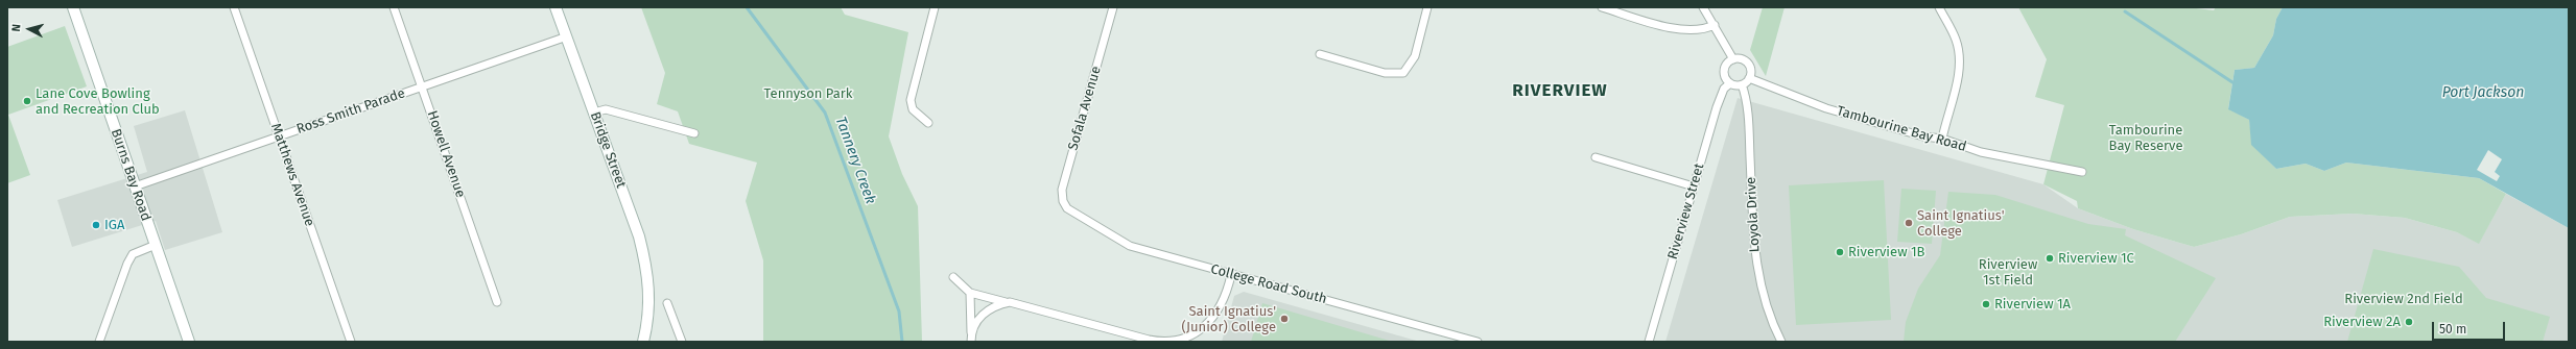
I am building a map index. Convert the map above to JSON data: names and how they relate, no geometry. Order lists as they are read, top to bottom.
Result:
{
  "streets": {
    "street": [
      "Sofala Avenue",
      "Ross Smith Parade",
      "Tambourine Bay Road",
      "Bridge Street",
      "Howell Avenue",
      "Burns Bay Road",
      "Matthews Avenue",
      "Riverview Street",
      "Loyola Drive",
      "College Road South"
    ]
  },
  "crossings": [
    ["Sofala Avenue", "College Road South"],
    ["Ross Smith Parade", "Bridge Street"],
    ["Ross Smith Parade", "Howell Avenue"],
    ["Ross Smith Parade", "Burns Bay Road"],
    ["Ross Smith Parade", "Matthews Avenue"],
    ["Tambourine Bay Road", "Riverview Street"],
    ["Tambourine Bay Road", "Loyola Drive"],
    ["Riverview Street", "Loyola Drive"]
  ],
  "districts": ["RIVERVIEW"],
  "water": ["Port Jackson", "Tannery Creek"],
  "parks": [
    "Tennyson Park",
    "Tambourine Bay Reserve",
    "Riverview 1st Field",
    "Riverview 2nd Field"
  ],
  "places": [
    "Lane Cove Bowling and Recreation Club",
    "Saint Ignatius' College",
    "IGA",
    "Riverview 1B",
    "Riverview 1C",
    "Riverview 1A",
    "Saint Ignatius' (Junior) College",
    "Riverview 2A"
  ],
  "scale_bar": "50 m",
  "north": "left"
}
